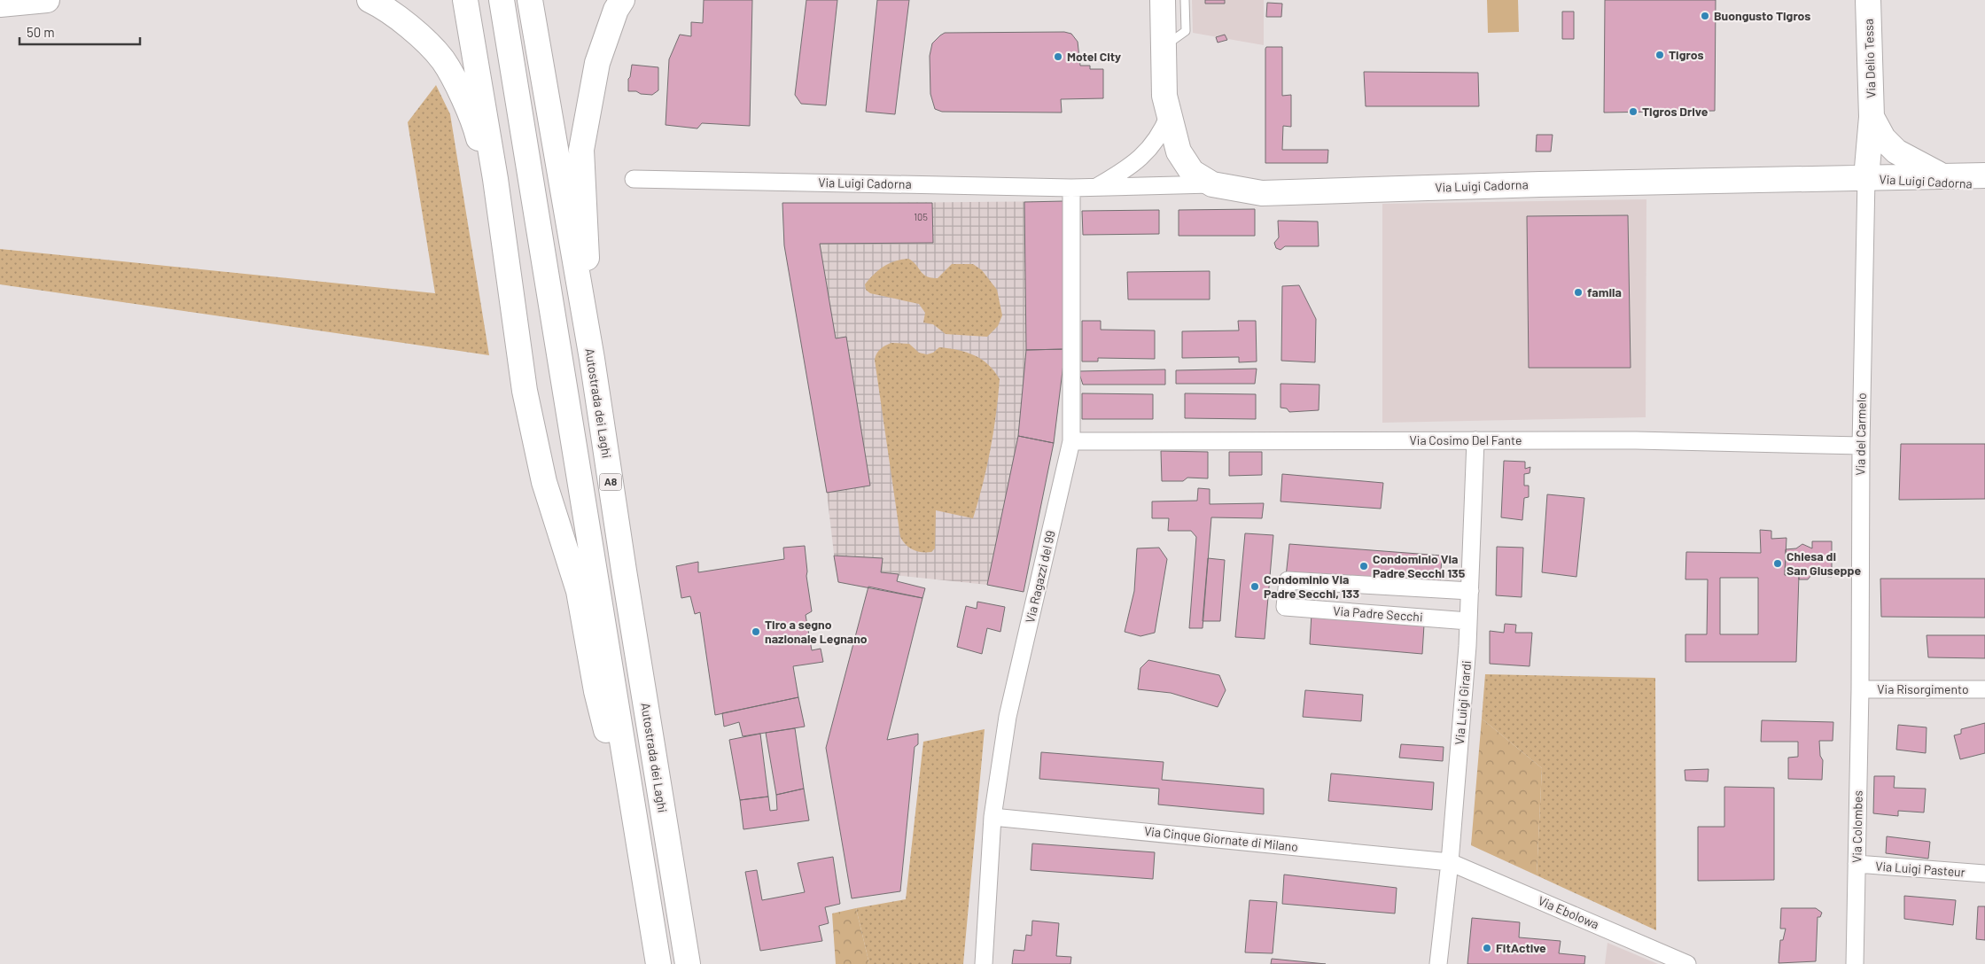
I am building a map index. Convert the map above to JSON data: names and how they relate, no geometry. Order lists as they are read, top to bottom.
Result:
{
  "streets": {
    "main road": [
      "Via Delio Tessa",
      "Via Luigi Cadorna",
      "Autostrada dei Laghi",
      "A8"
    ],
    "street": [
      "Via del Carmelo",
      "Via Cosimo Del Fante",
      "Via Ragazzi del 99",
      "Via Padre Secchi",
      "Via Risorgimento",
      "Via Luigi Girardi",
      "Via Colombes",
      "Via Cinque Giornate di Milano",
      "Via Luigi Pasteur",
      "Via Ebolowa"
    ]
  },
  "crossings": [
    ["Via Delio Tessa", "Via Luigi Cadorna"],
    ["Via Delio Tessa", "Via del Carmelo"],
    ["Via Luigi Cadorna", "Via del Carmelo"],
    ["Via Luigi Cadorna", "Via Ragazzi del 99"],
    ["Via del Carmelo", "Via Cosimo Del Fante"],
    ["Via del Carmelo", "Via Risorgimento"],
    ["Via del Carmelo", "Via Colombes"],
    ["Via Cosimo Del Fante", "Via Ragazzi del 99"],
    ["Via Cosimo Del Fante", "Via Luigi Girardi"],
    ["Via Ragazzi del 99", "Via Cinque Giornate di Milano"],
    ["Via Padre Secchi", "Via Luigi Girardi"],
    ["Via Risorgimento", "Via Colombes"],
    ["Via Luigi Girardi", "Via Cinque Giornate di Milano"],
    ["Via Luigi Girardi", "Via Ebolowa"],
    ["Via Colombes", "Via Luigi Pasteur"],
    ["Via Cinque Giornate di Milano", "Via Ebolowa"]
  ],
  "places": [
    "Buongusto Tigros",
    "Tigros",
    "Motel City",
    "Tigros Drive",
    "famila",
    "Chiesa di San Giuseppe",
    "Condominio Via Padre Secchi 135",
    "Condominio Via Padre Secchi, 133",
    "Tiro a segno nazionale Legnano",
    "FitActive"
  ],
  "house_numbers": ["105"],
  "scale_bar": "50 m"
}
